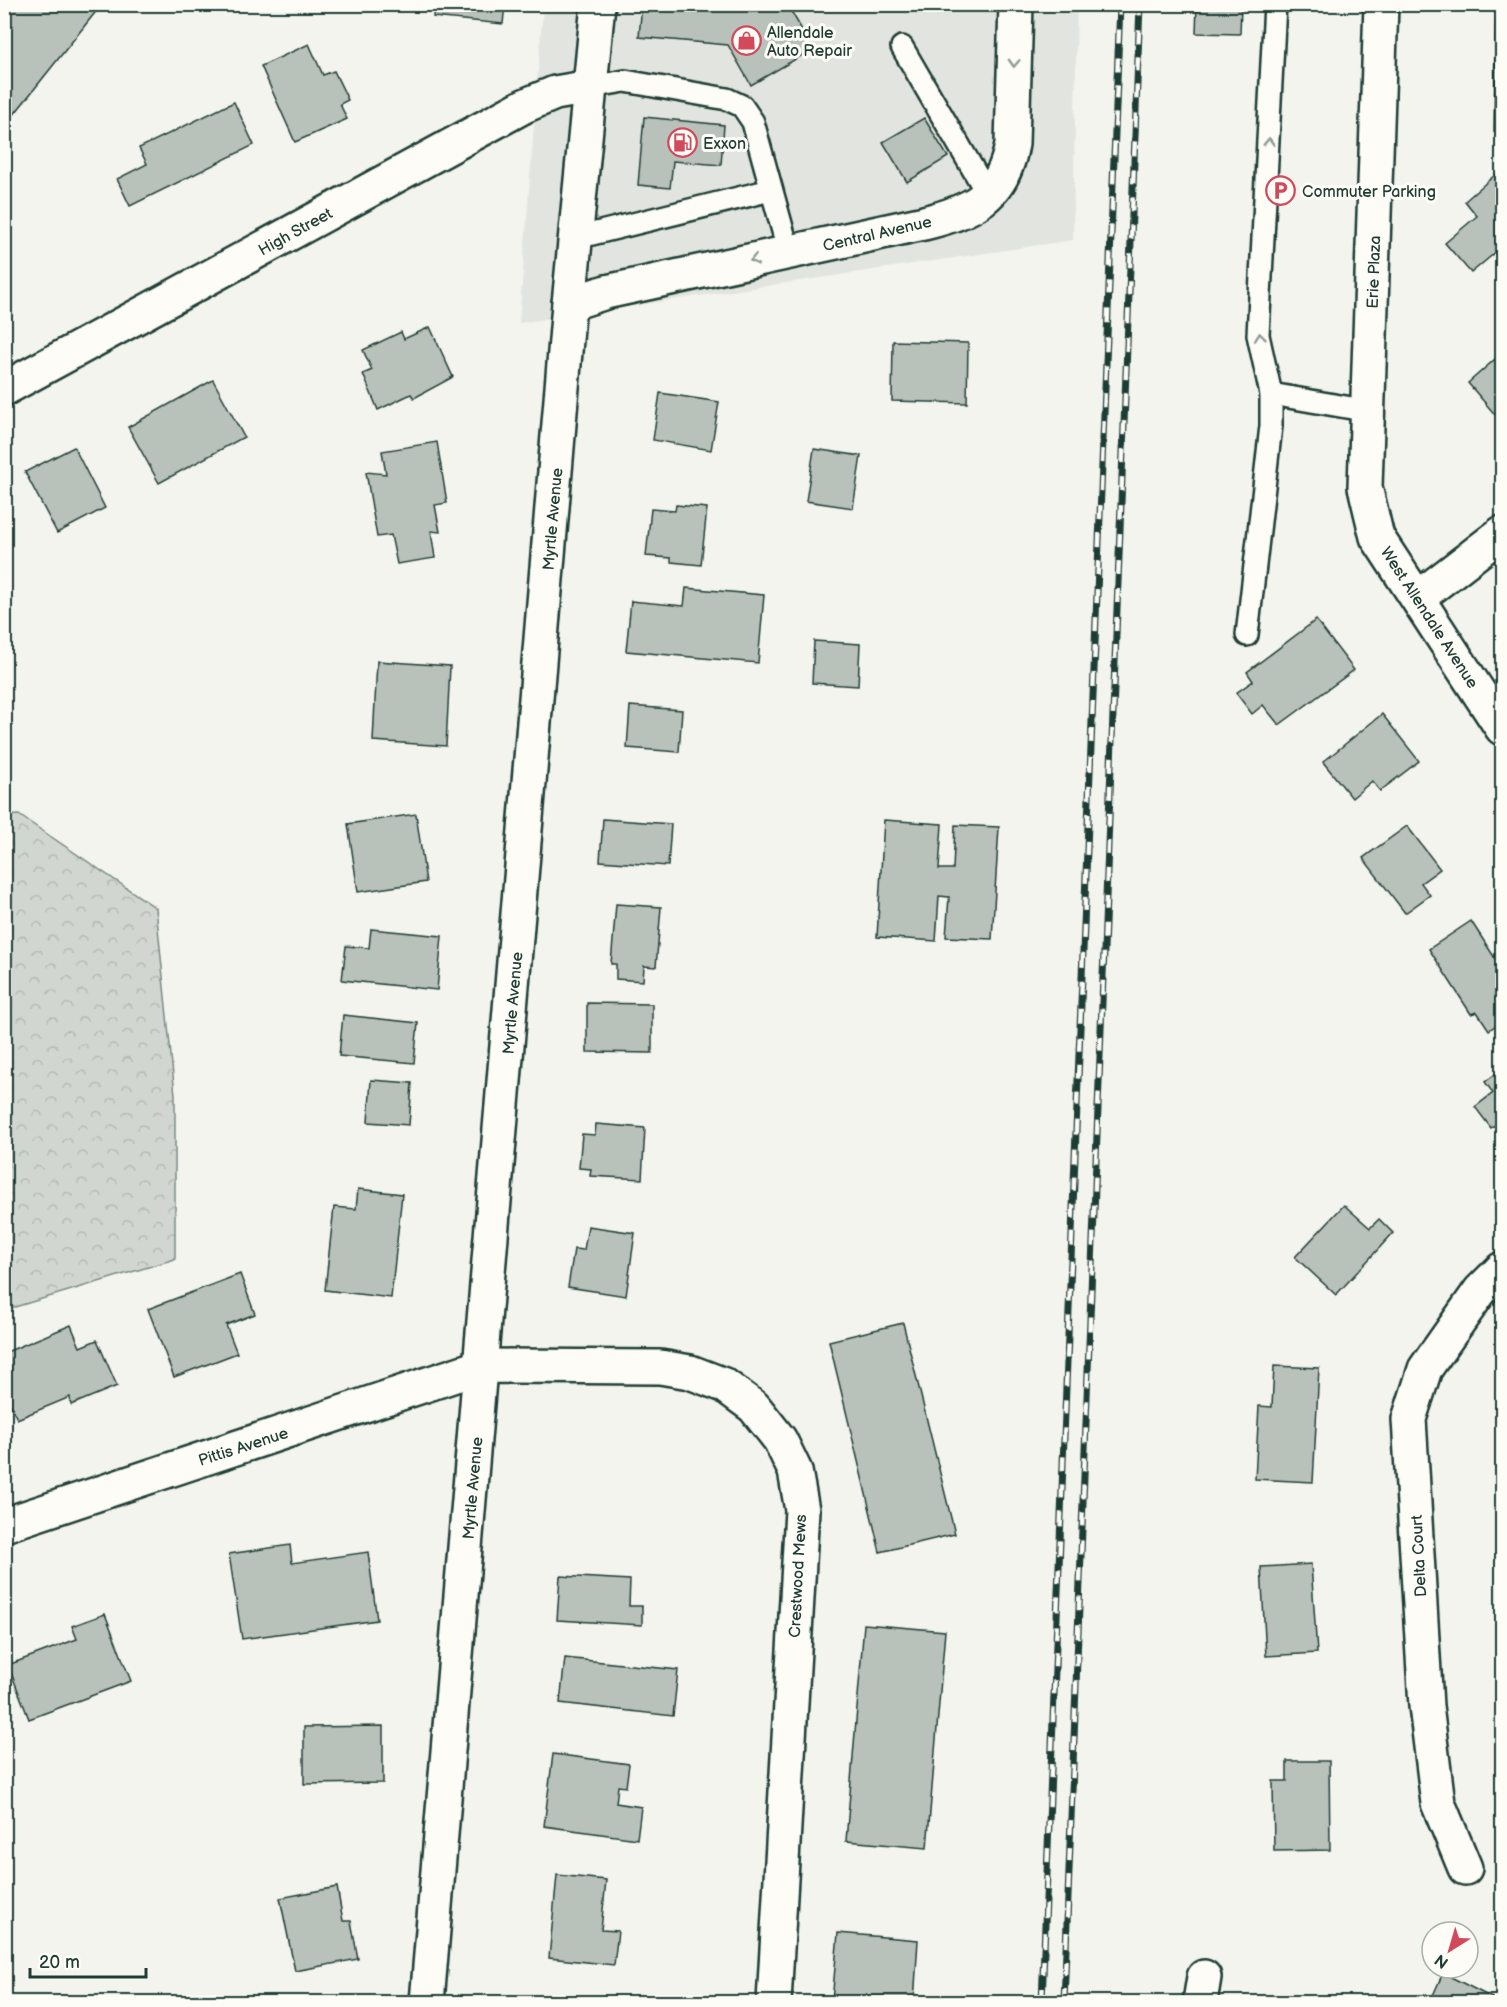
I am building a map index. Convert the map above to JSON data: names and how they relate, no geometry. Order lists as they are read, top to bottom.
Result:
{
  "streets": {
    "street": [
      "High Street",
      "Central Avenue",
      "Erie Plaza",
      "Myrtle Avenue",
      "West Allendale Avenue",
      "Pittis Avenue",
      "Delta Court",
      "Crestwood Mews"
    ]
  },
  "crossings": [
    ["High Street", "Myrtle Avenue"],
    ["Central Avenue", "Myrtle Avenue"],
    ["Erie Plaza", "West Allendale Avenue"],
    ["Myrtle Avenue", "Pittis Avenue"],
    ["Myrtle Avenue", "Crestwood Mews"],
    ["Pittis Avenue", "Crestwood Mews"]
  ],
  "one_way": ["Central Avenue"],
  "places": {
    "shop": ["Allendale Auto Repair"],
    "fuel station": ["Exxon"],
    "parking": ["Commuter Parking"]
  },
  "scale_bar": "20 m",
  "north": "bottom left"
}
